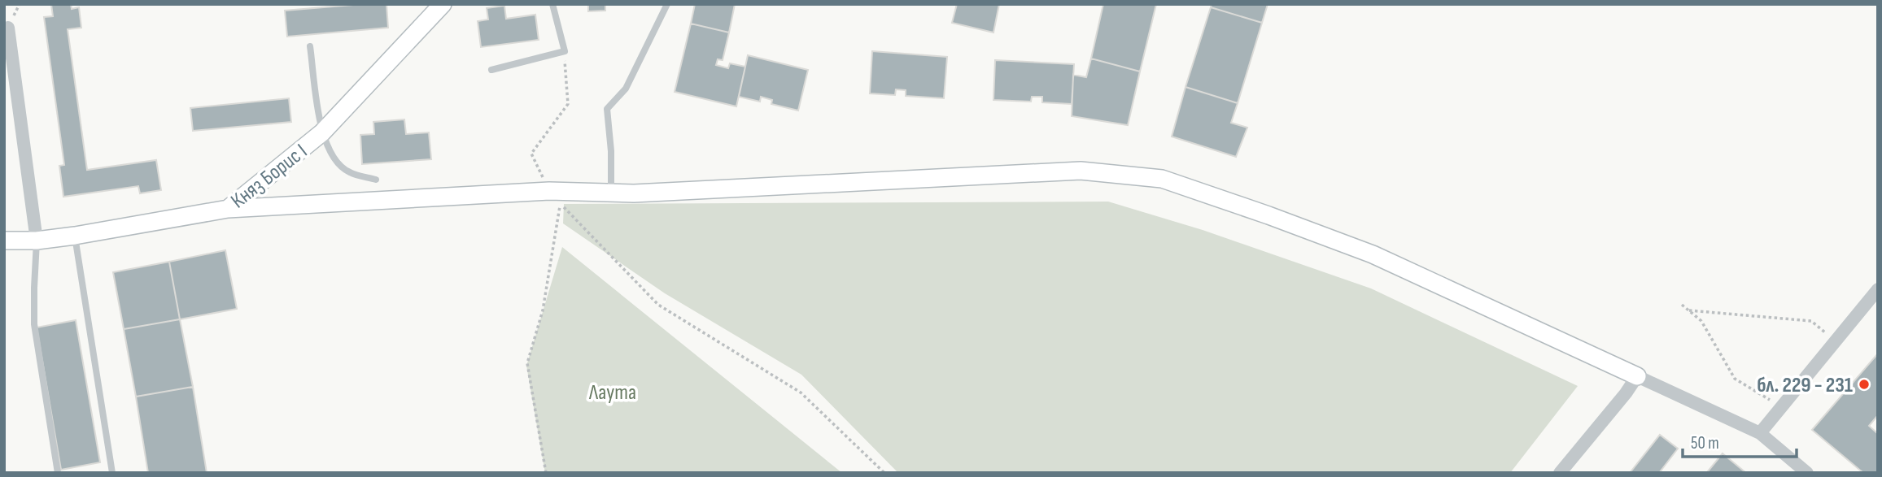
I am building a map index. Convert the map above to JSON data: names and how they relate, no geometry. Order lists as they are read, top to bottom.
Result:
{
  "streets": {
    "street": ["Княз Борис I"]
  },
  "parks": ["Лаута"],
  "places": ["бл. 229 - 231"],
  "scale_bar": "50 m"
}
